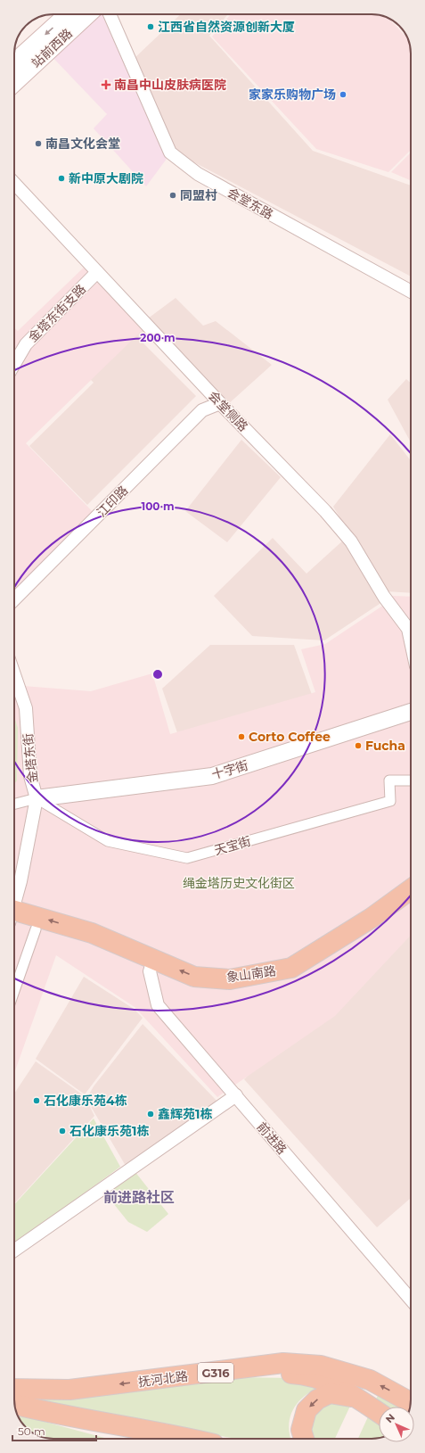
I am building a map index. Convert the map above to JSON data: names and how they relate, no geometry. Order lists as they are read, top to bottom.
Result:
{
  "streets": {
    "main road": [
      "站前西路",
      "象山南路",
      "G316",
      "抚河北路"
    ],
    "street": [
      "会堂东路",
      "金塔东街支路",
      "会堂侧路",
      "江印路",
      "金塔东街",
      "十字街",
      "天宝街",
      "前进路"
    ]
  },
  "crossings": [
    ["金塔东街支路", "会堂侧路"],
    ["会堂侧路", "江印路"],
    ["金塔东街", "十字街"],
    ["金塔东街", "天宝街"],
    ["十字街", "天宝街"],
    ["象山南路", "前进路"]
  ],
  "districts": ["前进路社区"],
  "parks": ["绳金塔历史文化街区"],
  "places": {
    "other": [
      "江西省自然资源创新大厦",
      "家家乐购物广场",
      "南昌文化会堂",
      "新中原大剧院",
      "同盟村",
      "Corto Coffee",
      "Fucha",
      "石化康乐苑4栋",
      "鑫辉苑1栋",
      "石化康乐苑1栋"
    ],
    "health": ["南昌中山皮肤病医院"]
  },
  "scale_bar": "50 m",
  "north": "top left",
  "rings": ["200 m", "100 m"]
}
